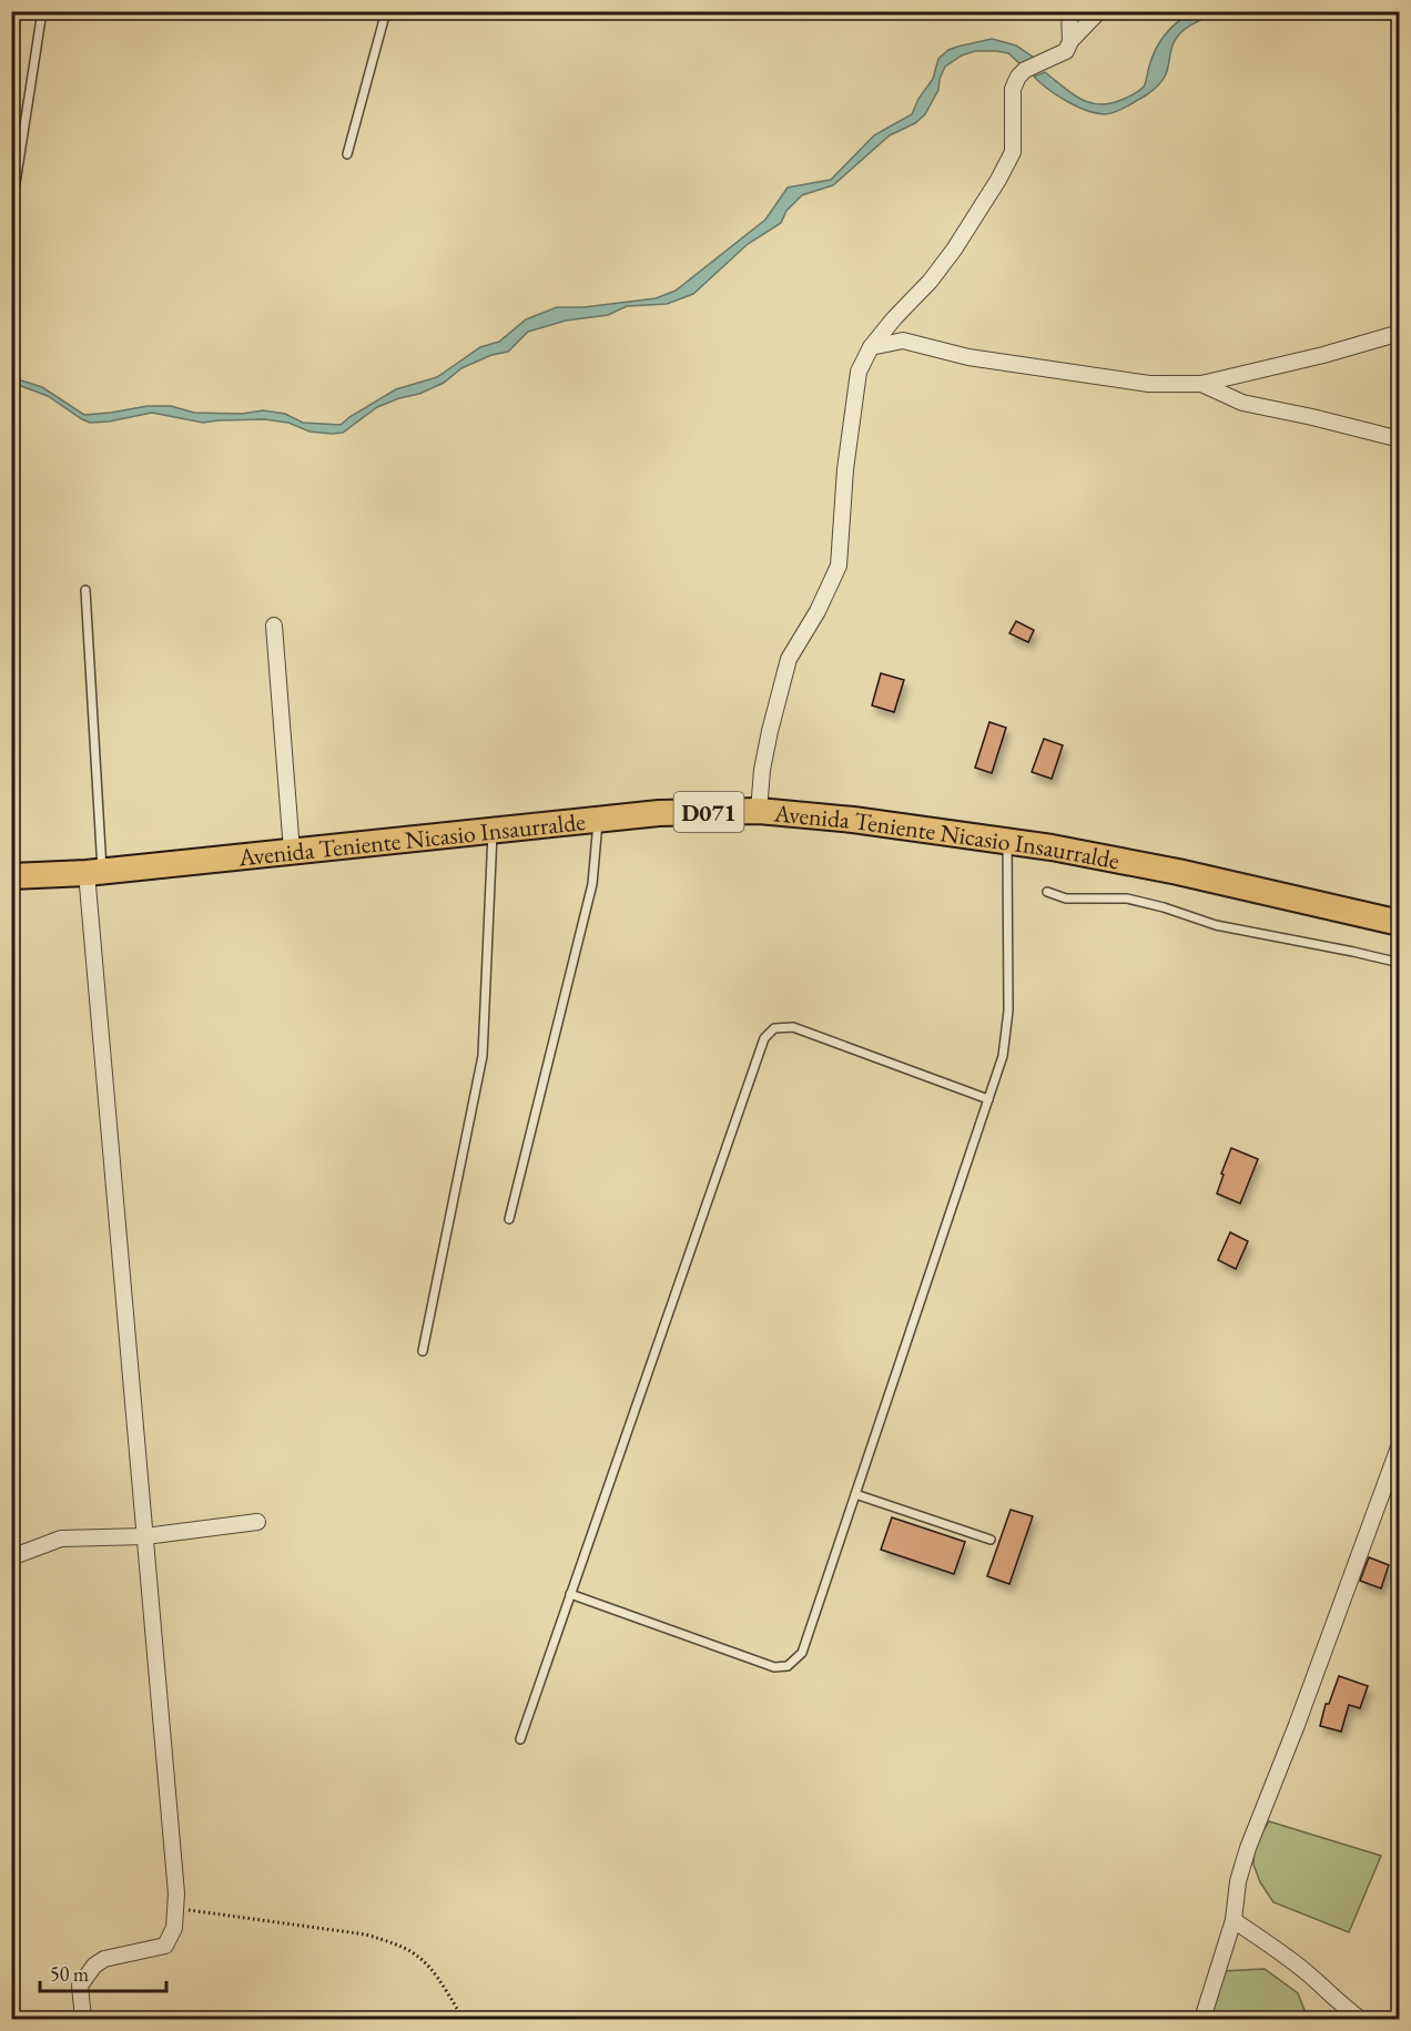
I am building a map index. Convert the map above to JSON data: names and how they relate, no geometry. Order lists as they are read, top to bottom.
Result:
{
  "streets": {
    "main road": ["D071", "Avenida Teniente Nicasio Insaurralde"]
  },
  "scale_bar": "50 m"
}
